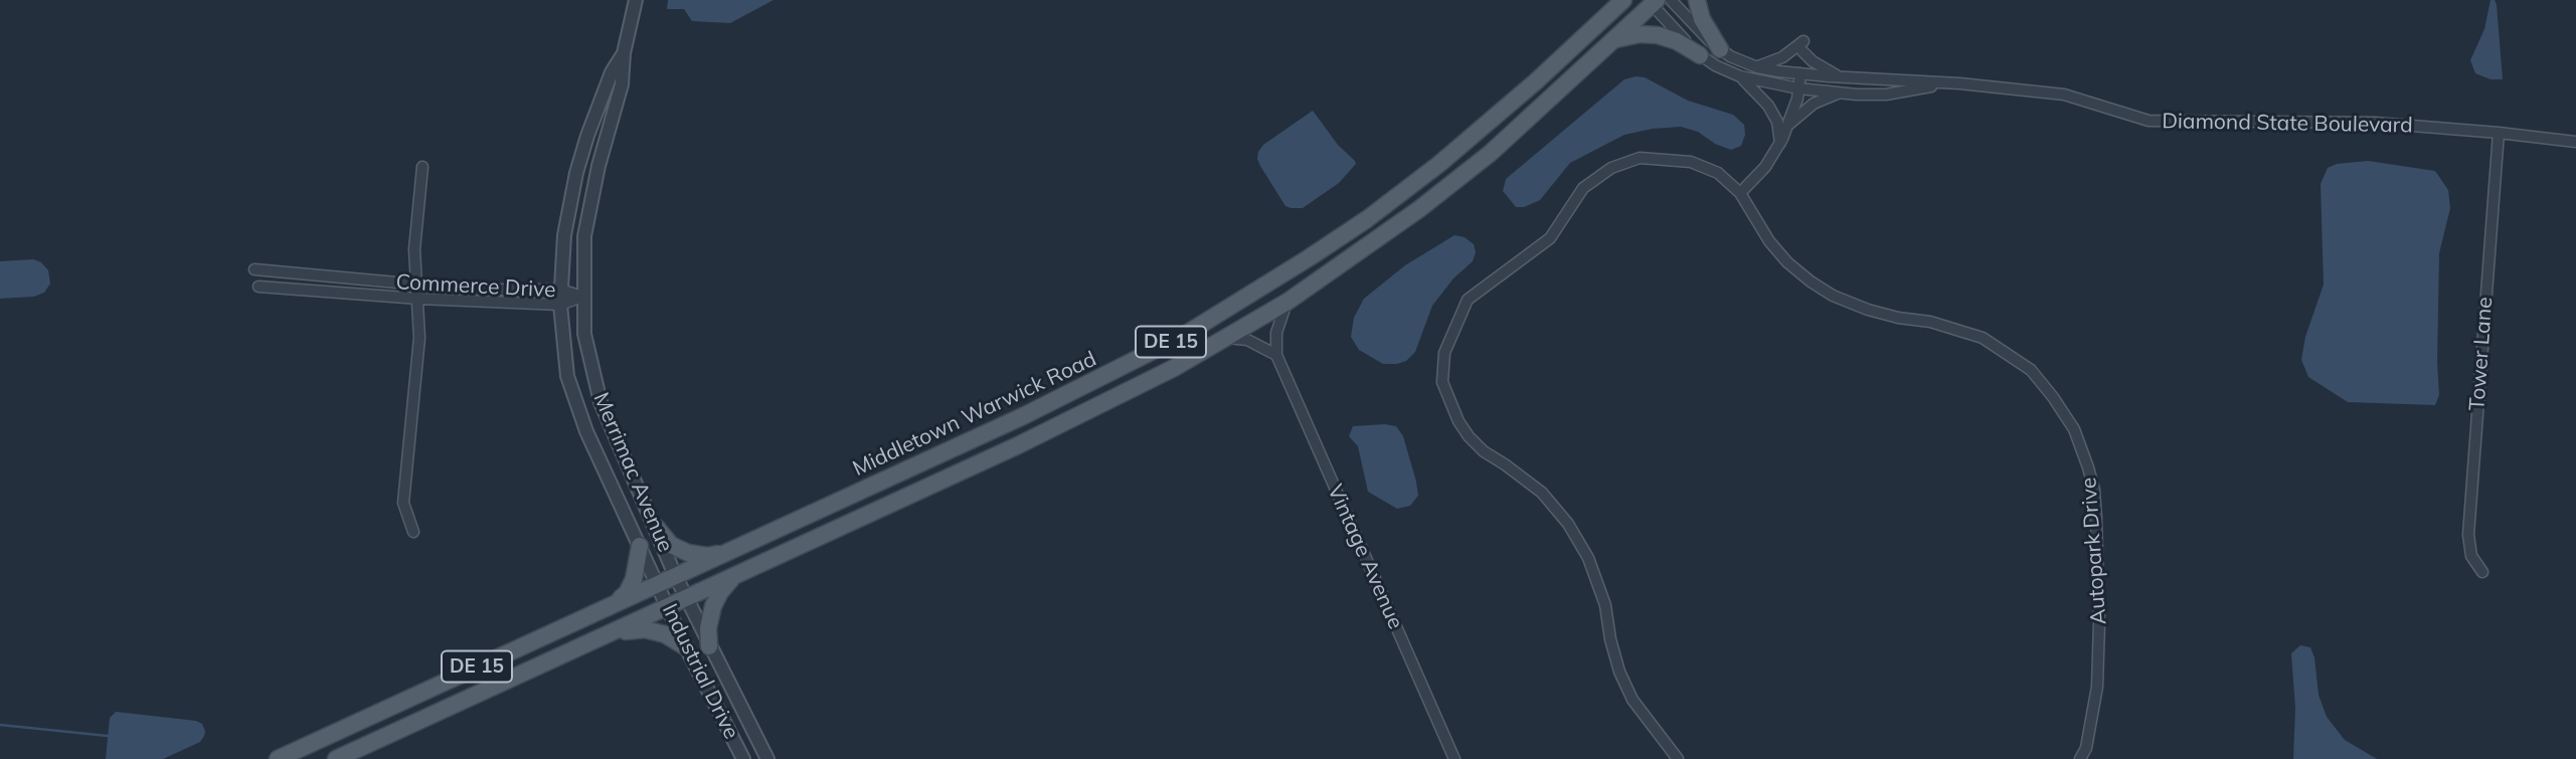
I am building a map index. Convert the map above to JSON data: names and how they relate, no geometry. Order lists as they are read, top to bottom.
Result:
{
  "streets": {
    "main road": ["DE 15", "Middletown Warwick Road"],
    "street": [
      "Diamond State Boulevard",
      "Commerce Drive",
      "Tower Lane",
      "Merrimac Avenue",
      "Autopark Drive",
      "Vintage Avenue",
      "Industrial Drive"
    ]
  },
  "crossings": [
    ["Diamond State Boulevard", "DE 15"],
    ["Diamond State Boulevard", "Tower Lane"],
    ["Commerce Drive", "Merrimac Avenue"],
    ["DE 15", "Merrimac Avenue"],
    ["DE 15", "Industrial Drive"],
    ["Middletown Warwick Road", "Merrimac Avenue"],
    ["Middletown Warwick Road", "Industrial Drive"],
    ["Merrimac Avenue", "Industrial Drive"]
  ]
}
